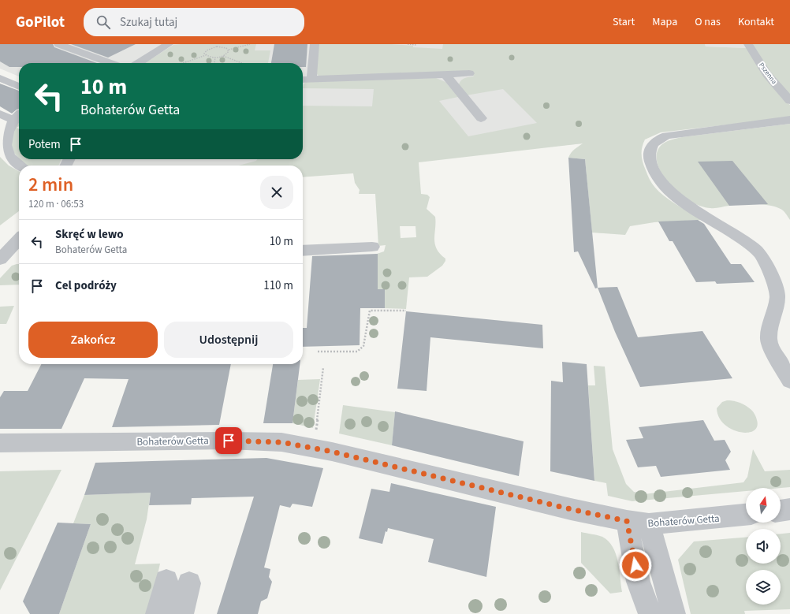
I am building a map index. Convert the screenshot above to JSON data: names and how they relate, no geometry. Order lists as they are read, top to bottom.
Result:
{
  "streets": {
    "street": ["Pszenna", "Bohaterów Getta"]
  },
  "north": "top",
  "page": {
    "header": "GoPilot",
    "search": "Szukaj tutaj",
    "nav": [
      "Start",
      "Mapa",
      "O nas",
      "Kontakt"
    ],
    "turn": ["10 m", "Bohaterów Getta"],
    "then": "Potem",
    "heading": ["2 min", "120 m · 06:53"],
    "list": [
      {
        "name": "Skręć w lewo",
        "note": "Bohaterów Getta",
        "value": "10 m"
      },
      {
        "name": "Cel podróży",
        "value": "110 m"
      }
    ],
    "buttons": ["Zakończ", "Udostępnij"]
  }
}
